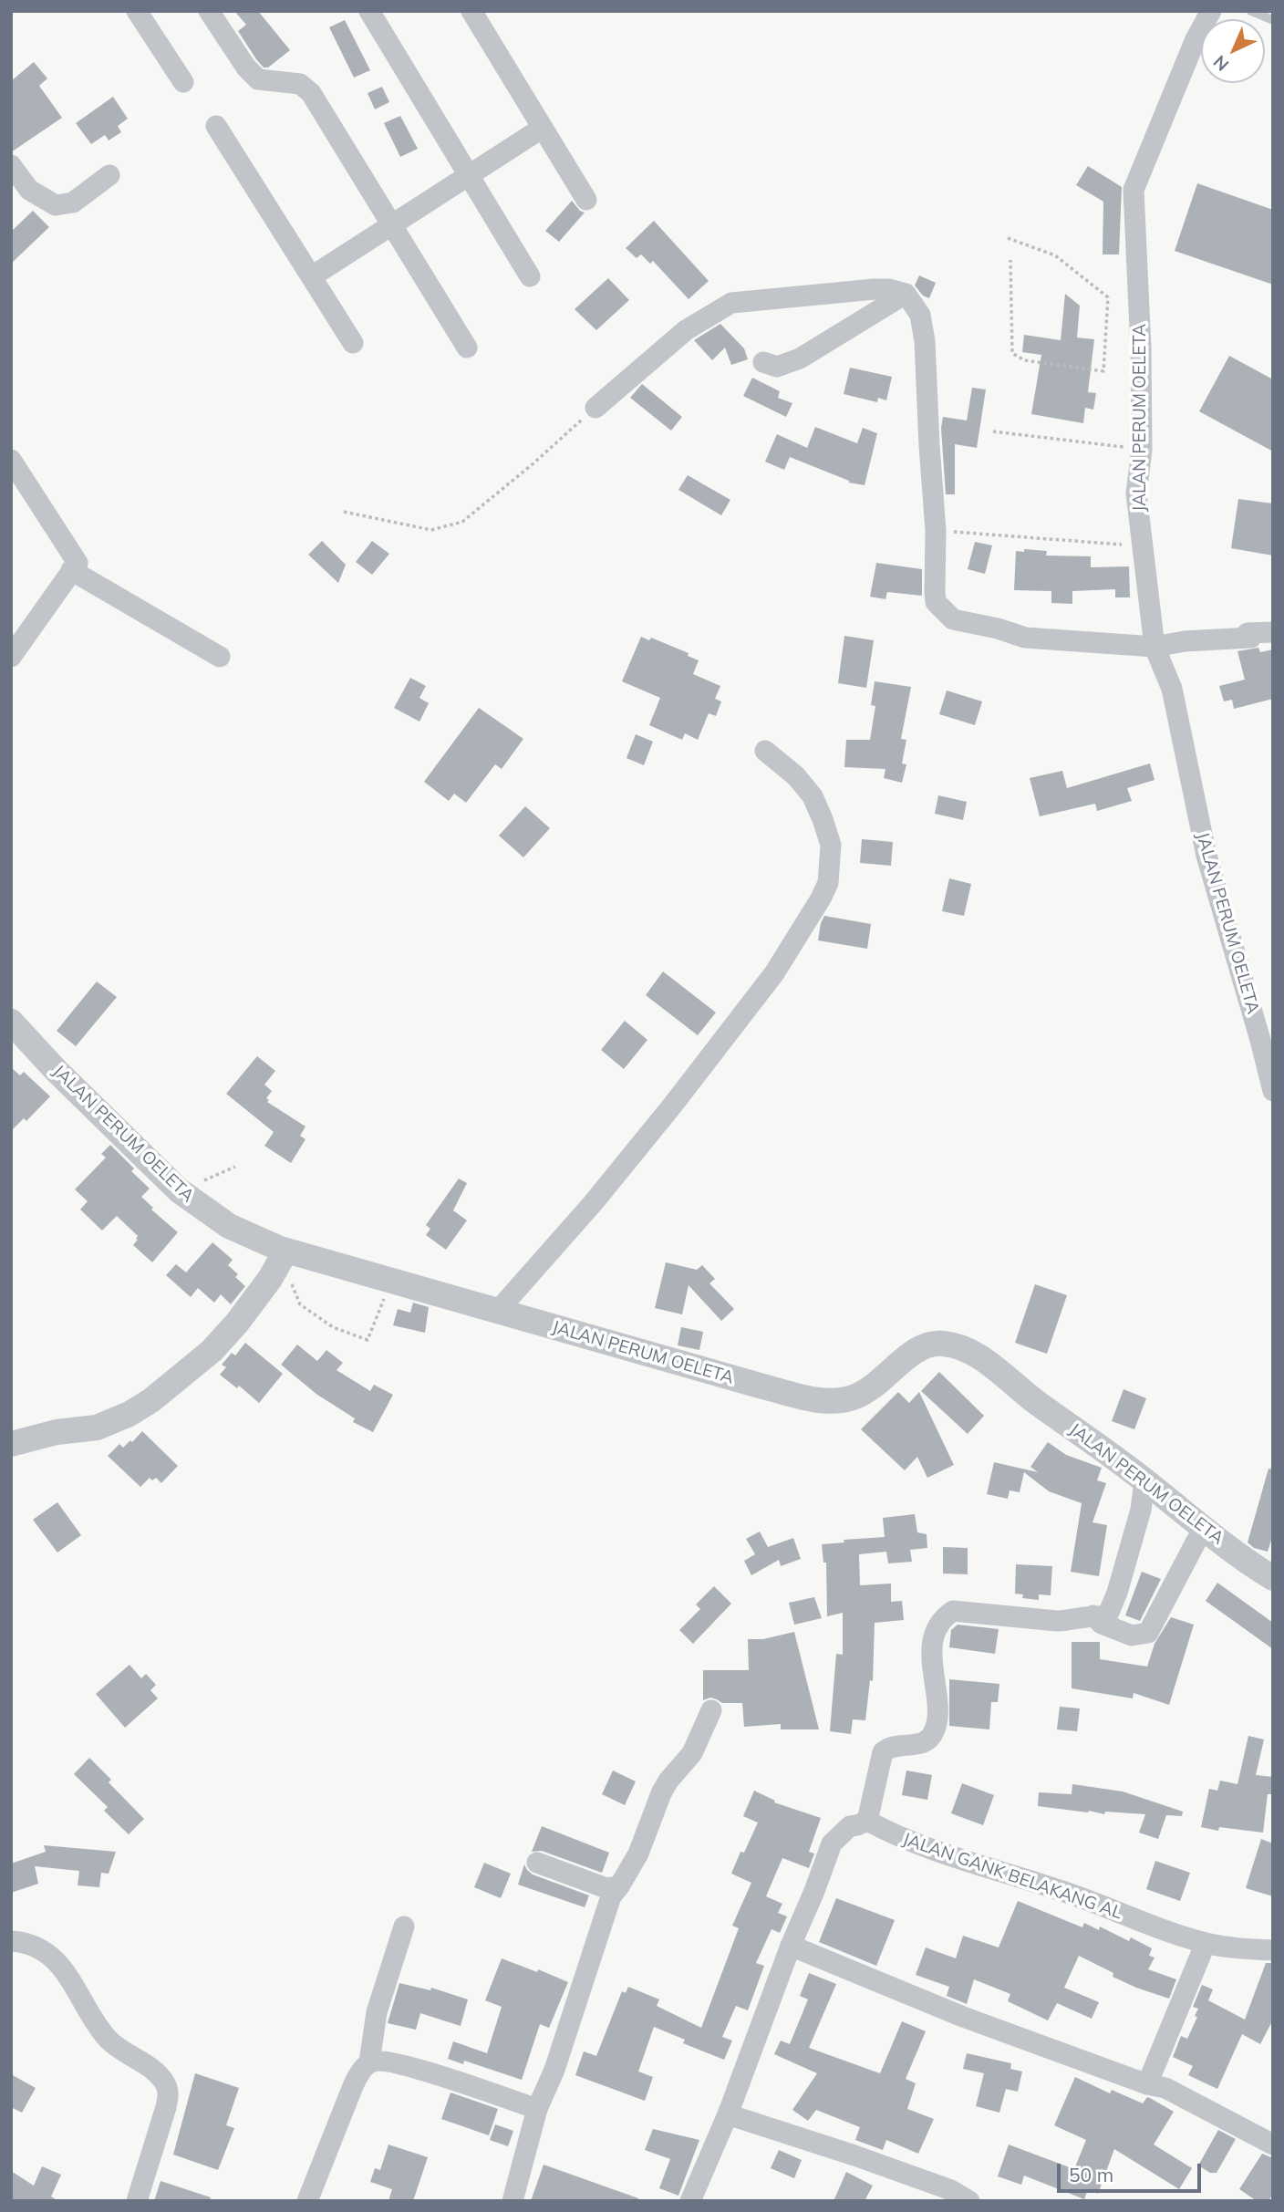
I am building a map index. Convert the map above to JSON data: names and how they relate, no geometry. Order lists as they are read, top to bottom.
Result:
{
  "streets": {
    "street": ["JALAN PERUM OELETA", "JALAN GANK BELAKANG AL"]
  },
  "scale_bar": "50 m",
  "north": "bottom left"
}
